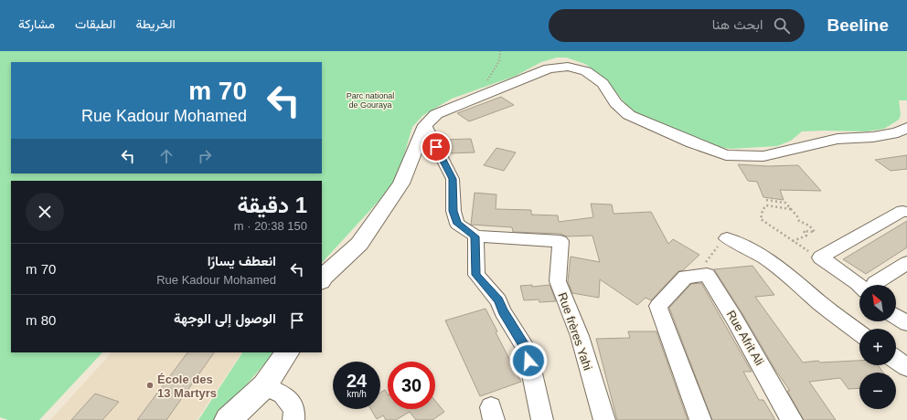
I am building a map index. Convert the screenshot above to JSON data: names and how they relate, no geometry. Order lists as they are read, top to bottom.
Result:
{
  "streets": {
    "street": ["Rue frères Yahi", "Rue Afrit Ali"]
  },
  "parks": ["Parc national de Gouraya"],
  "places": ["École des 13 Martyrs"],
  "north": "top left",
  "page": {
    "header": "Beeline",
    "search": "ابحث هنا",
    "nav": ["الخريطة", "الطبقات", "مشاركة"],
    "turn": ["70 m", "Rue Kadour Mohamed"],
    "heading": ["1 دقيقة", "150 m · 20:38"],
    "list": [
      {
        "name": "انعطف يسارًا",
        "note": "Rue Kadour Mohamed",
        "value": "70 m"
      },
      {
        "name": "الوصول إلى الوجهة",
        "value": "80 m"
      }
    ],
    "map_buttons": ["+", "−"],
    "speed": "24 km/h",
    "limit": "30"
  }
}
